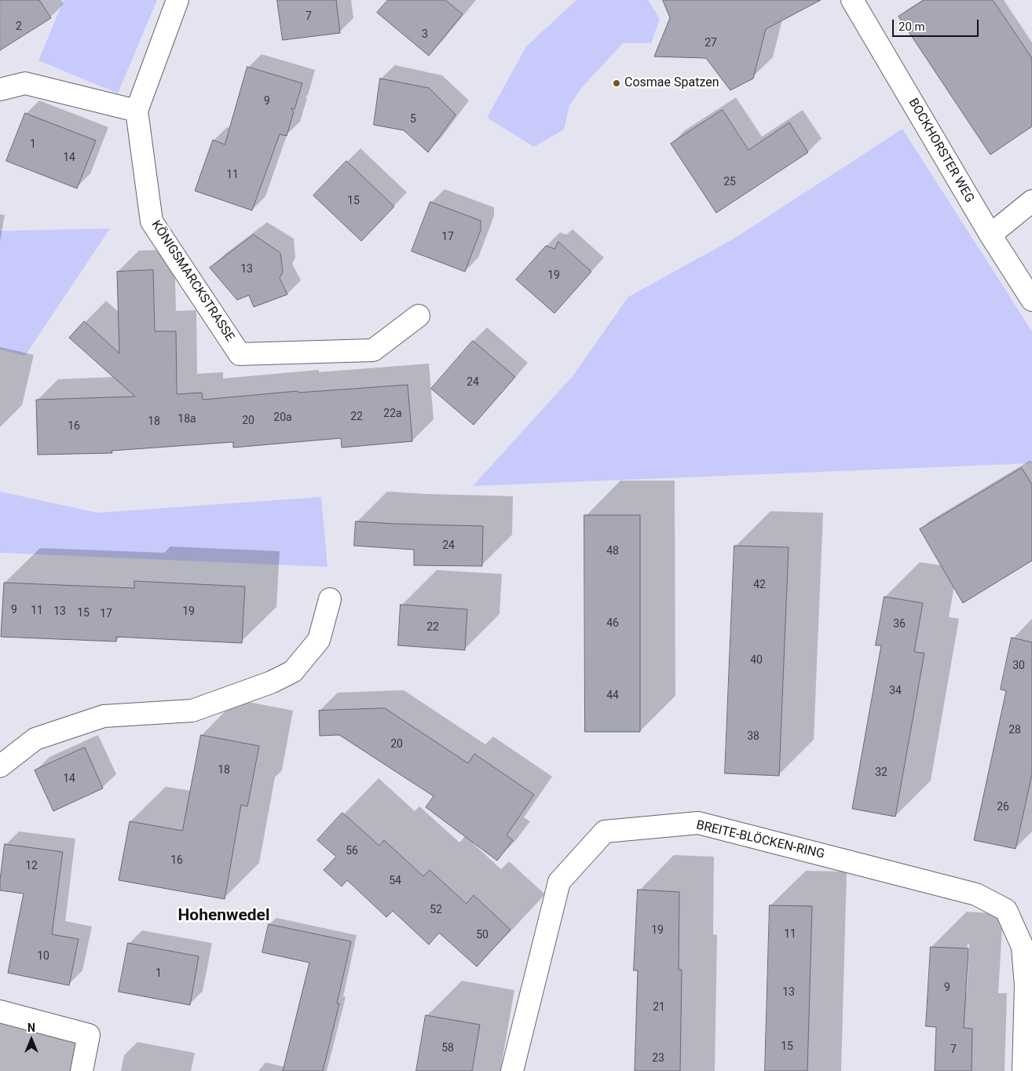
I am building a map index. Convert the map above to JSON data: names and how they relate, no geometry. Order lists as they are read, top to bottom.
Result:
{
  "streets": {
    "street": ["BOCKHORSTER WEG", "KÖNIGSMARCKSTRASSE", "BREITE-BLÖCKEN-RING"]
  },
  "districts": ["Hohenwedel"],
  "places": ["Cosmae Spatzen"],
  "house_numbers": [
    "7",
    "2",
    "3",
    "27",
    "9",
    "5",
    "1",
    "14",
    "11",
    "25",
    "15",
    "17",
    "13",
    "19",
    "24",
    "22a",
    "22",
    "20a",
    "18a",
    "20",
    "18",
    "16",
    "24",
    "48",
    "42",
    "9",
    "11",
    "13",
    "19",
    "15",
    "17",
    "46",
    "36",
    "22",
    "40",
    "30",
    "34",
    "44",
    "28",
    "38",
    "20",
    "18",
    "32",
    "14",
    "26",
    "56",
    "16",
    "12",
    "54",
    "52",
    "19",
    "11",
    "50",
    "10",
    "1",
    "9",
    "13",
    "21",
    "15",
    "58",
    "7",
    "23"
  ],
  "scale_bar": "20 m",
  "north": "top"
}
